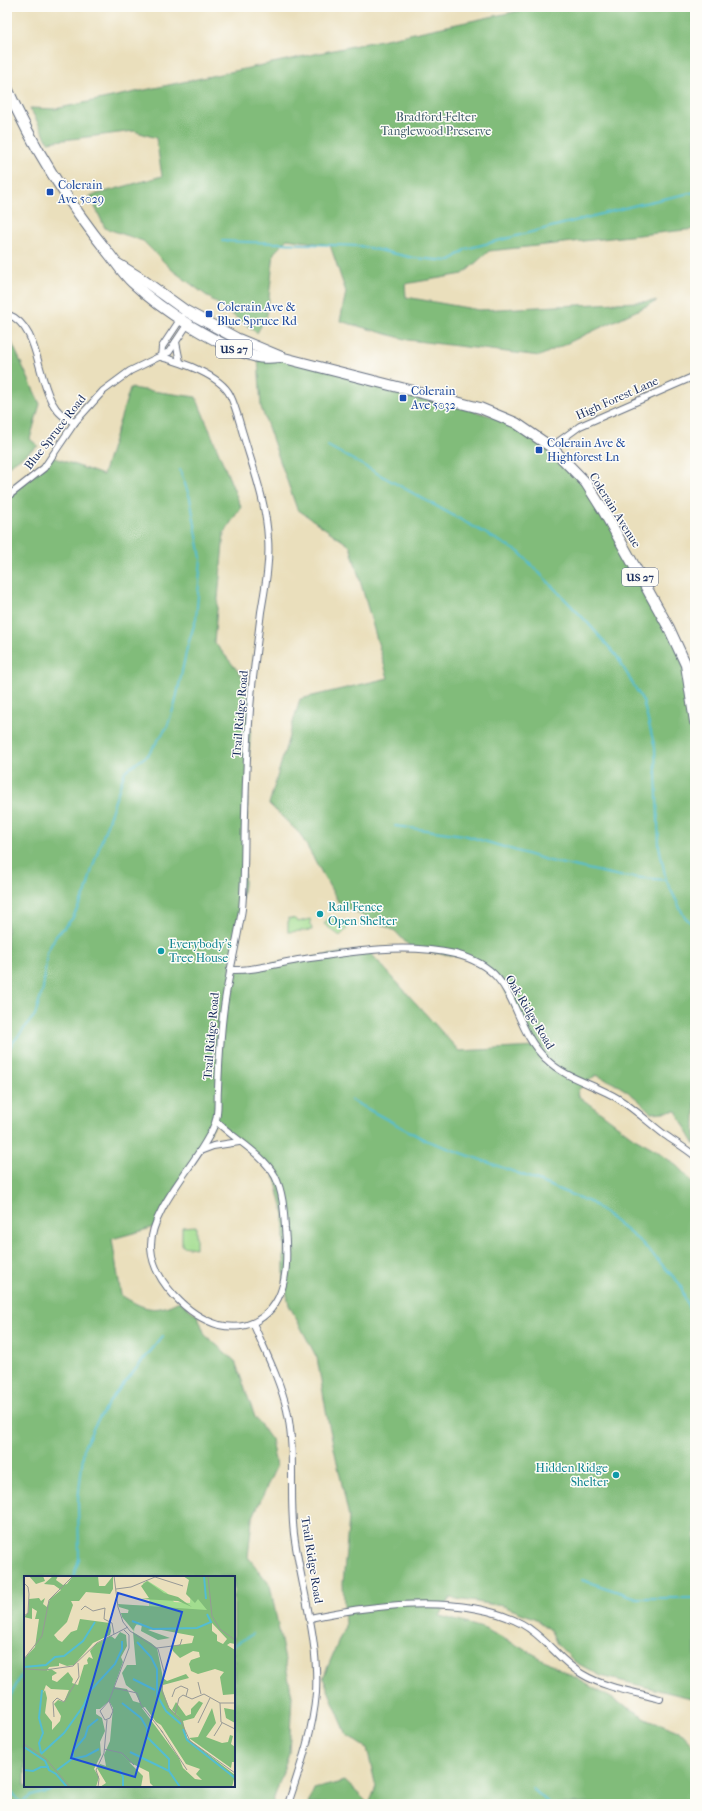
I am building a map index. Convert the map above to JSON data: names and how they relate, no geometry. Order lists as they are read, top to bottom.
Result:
{
  "streets": {
    "main road": ["US 27", "Colerain Avenue"],
    "street": [
      "High Forest Lane",
      "Blue Spruce Road",
      "Trail Ridge Road",
      "Oak Ridge Road"
    ]
  },
  "crossings": [
    ["High Forest Lane", "Colerain Avenue"],
    ["Blue Spruce Road", "Colerain Avenue"],
    ["Blue Spruce Road", "Trail Ridge Road"],
    ["Trail Ridge Road", "Oak Ridge Road"]
  ],
  "parks": ["Bradford-Felter Tanglewood Preserve"],
  "places": {
    "transit": [
      "Colerain Ave 5029",
      "Colerain Ave & Blue Spruce Rd",
      "Colerain Ave 5032",
      "Colerain Ave & Highforest Ln"
    ],
    "other": ["Rail Fence Open Shelter", "Everybody's Tree House", "Hidden Ridge Shelter"]
  }
}
